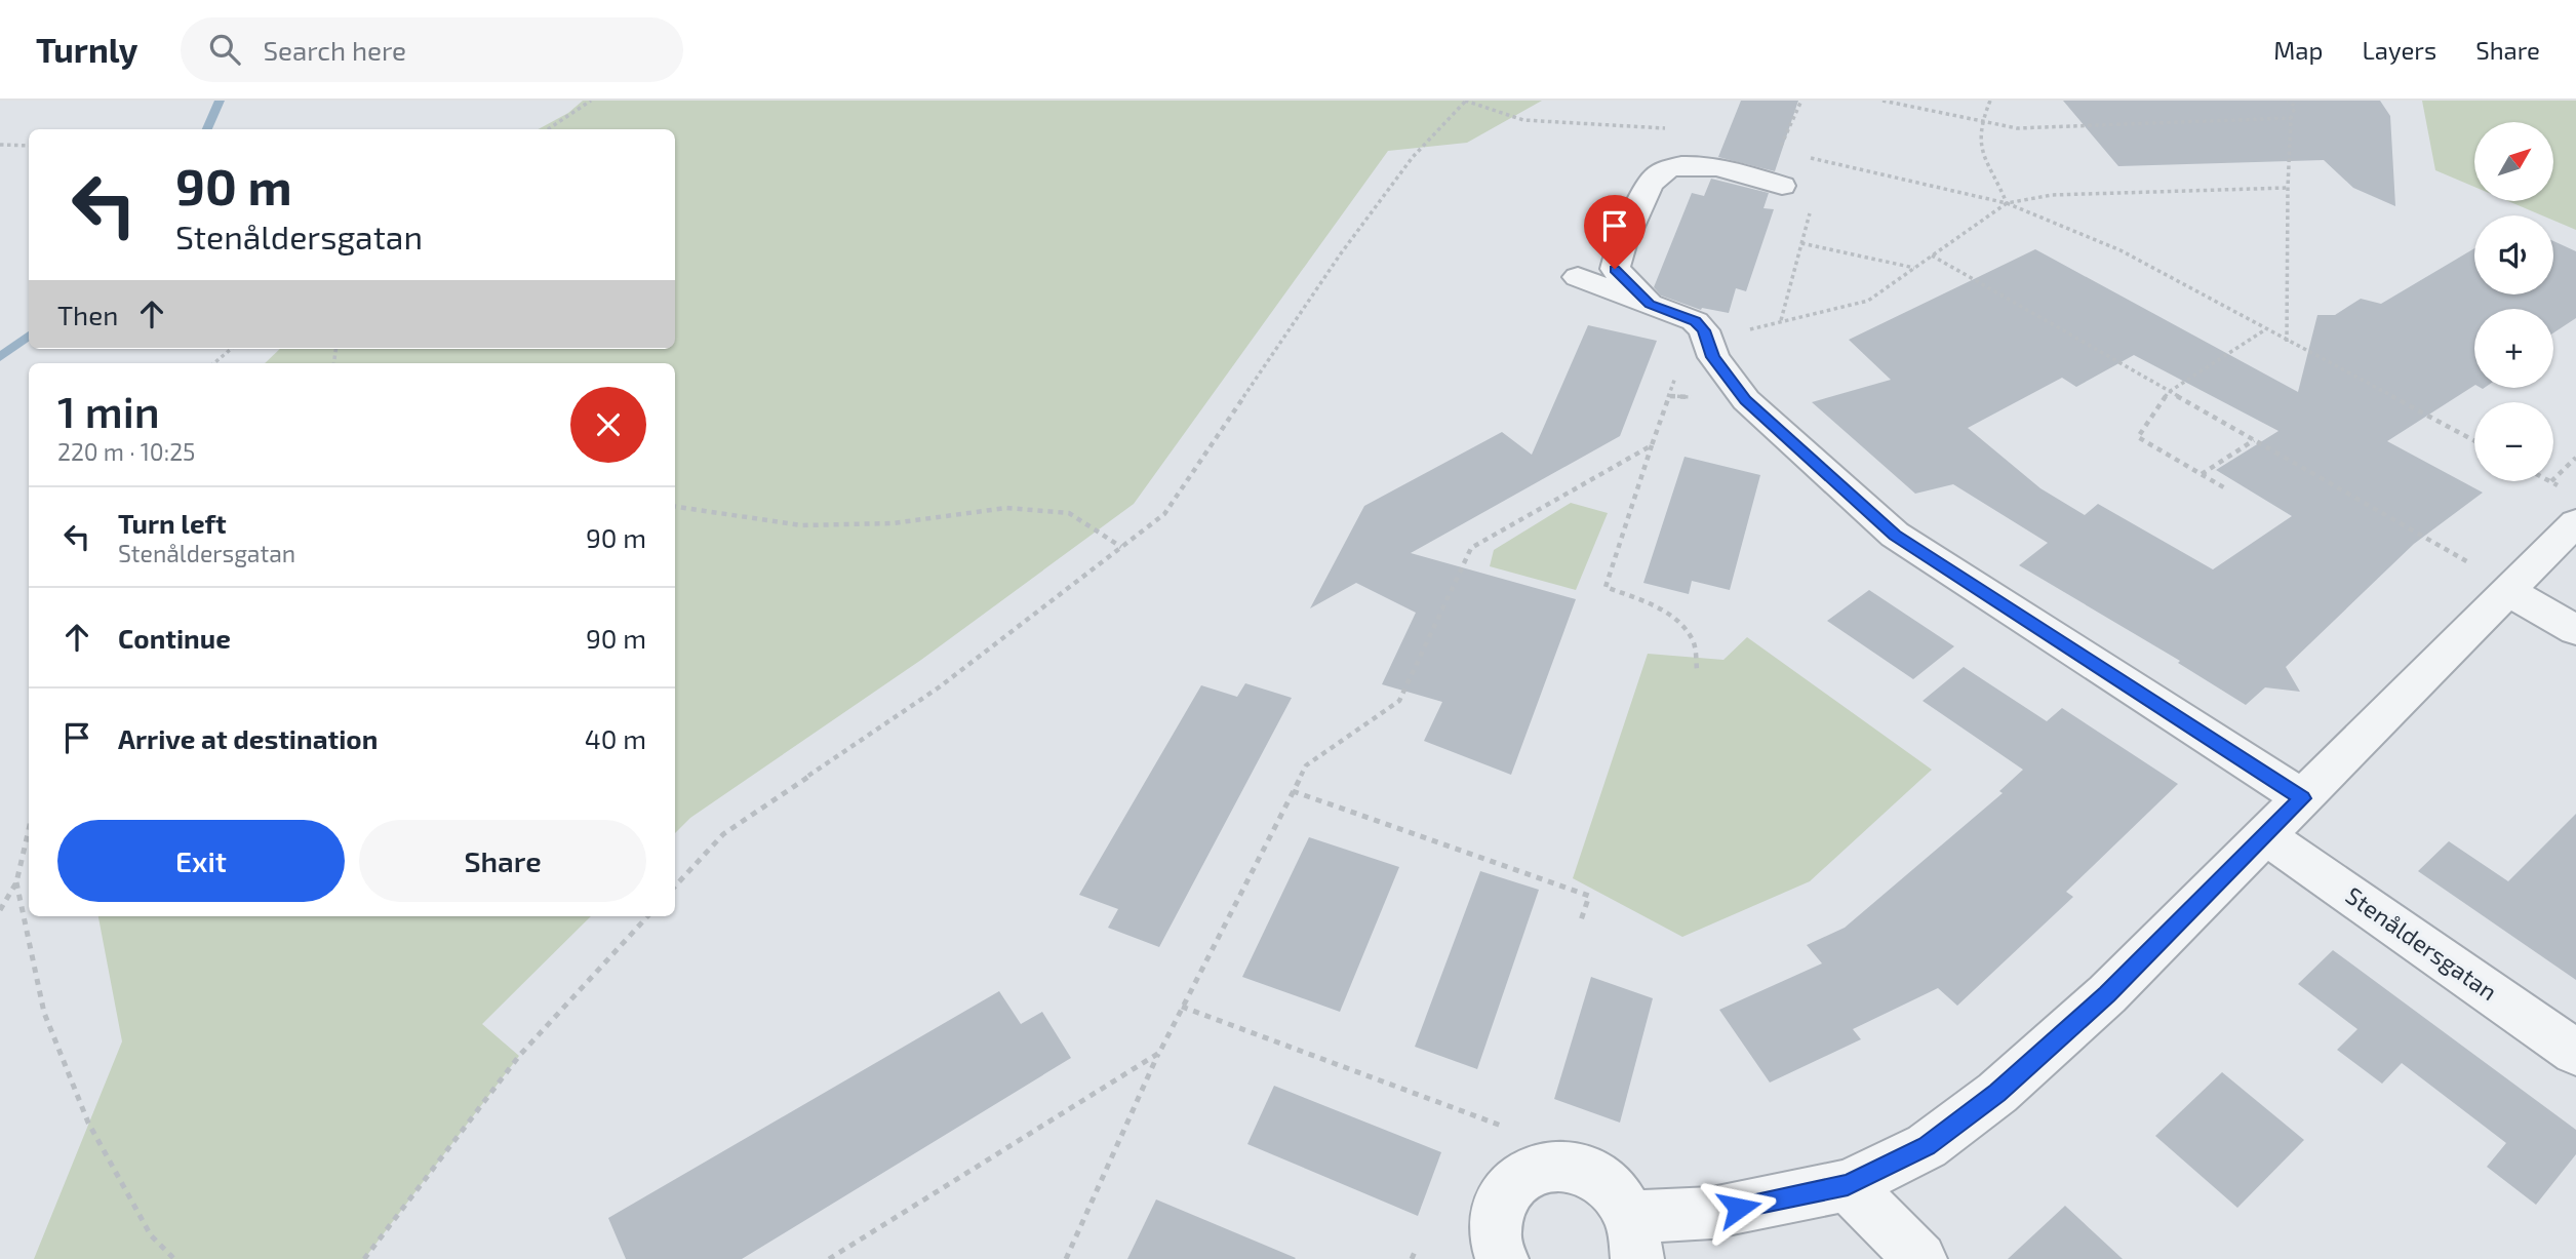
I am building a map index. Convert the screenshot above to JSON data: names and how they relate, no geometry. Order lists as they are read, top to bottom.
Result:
{
  "streets": {
    "street": ["Stenåldersgatan"]
  },
  "north": "top right",
  "page": {
    "header": "Turnly",
    "search": "Search here",
    "nav": ["Map", "Layers", "Share"],
    "map_buttons": ["+", "−"],
    "turn": ["90 m", "Stenåldersgatan"],
    "then": "Then",
    "heading": ["1 min", "220 m · 10:25"],
    "list": [
      {
        "name": "Turn left",
        "note": "Stenåldersgatan",
        "value": "90 m"
      },
      {
        "name": "Continue",
        "value": "90 m"
      },
      {
        "name": "Arrive at destination",
        "value": "40 m"
      }
    ],
    "buttons": ["Exit", "Share"]
  }
}
